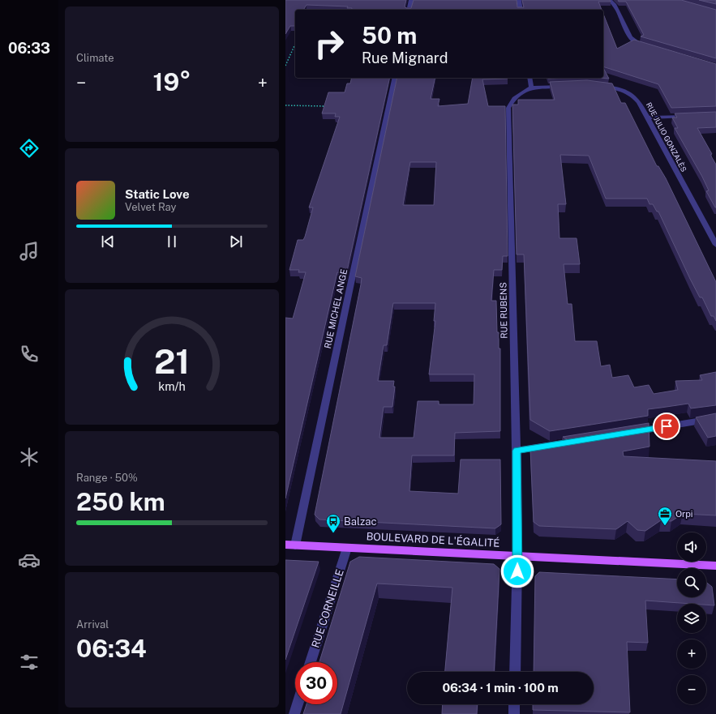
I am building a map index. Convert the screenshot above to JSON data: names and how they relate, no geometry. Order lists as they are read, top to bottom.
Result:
{
  "streets": {
    "main road": ["BOULEVARD DE L'ÉGALITÉ"],
    "street": [
      "RUE JULIO GONZALÈS",
      "RUE MICHEL ANGE",
      "RUE RUBENS",
      "RUE CORNEILLE"
    ]
  },
  "crossings": [
    ["RUE MICHEL ANGE", "BOULEVARD DE L'ÉGALITÉ"],
    ["RUE RUBENS", "BOULEVARD DE L'ÉGALITÉ"],
    ["BOULEVARD DE L'ÉGALITÉ", "RUE CORNEILLE"]
  ],
  "places": {
    "office": ["Orpi"],
    "bus stop": ["Balzac"]
  },
  "page": {
    "tabs": "06:33",
    "tile": [
      "Climate",
      ["Range · 50%", "250 km"],
      ["Arrival", "06:34"]
    ],
    "turn": ["50 m", "Rue Mignard"],
    "heat": ["−", "19°", "+"],
    "song": ["Static Love", "Velvet Ray"],
    "map_buttons": ["+", "−"],
    "limit": "30",
    "trip": "06:34 · 1 min · 100 m",
    "gauge": ["21", "km/h"]
  }
}
